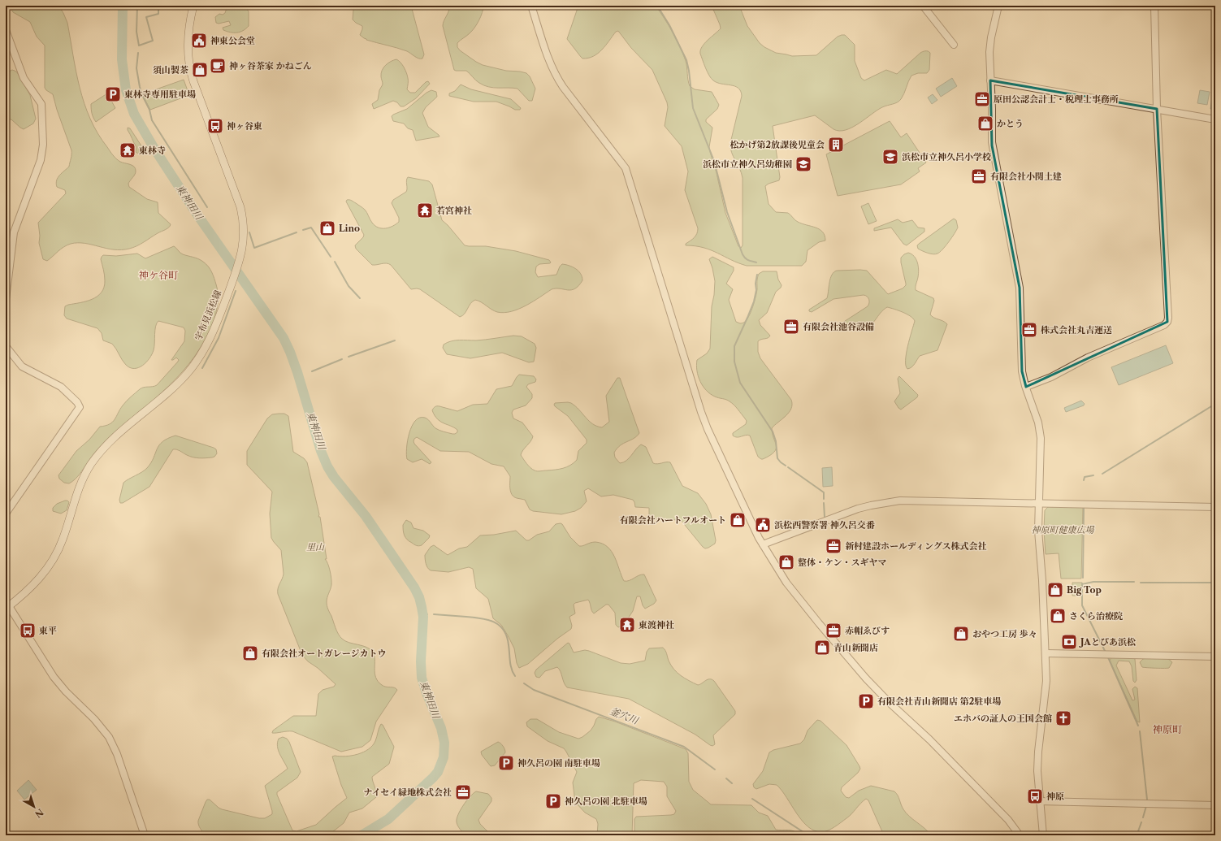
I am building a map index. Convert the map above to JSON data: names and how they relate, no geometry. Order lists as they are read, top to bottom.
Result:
{
  "streets": {
    "main road": ["宇布見浜松線"]
  },
  "districts": ["神ケ谷町", "神原町"],
  "water": ["東神田川", "釜穴川"],
  "parks": ["神原町健康広場", "里山"],
  "places": {
    "public building": ["神東公会堂", "浜松西警察署 神久呂交番"],
    "cafe": ["神ヶ谷茶家 かねごん"],
    "shop": [
      "須山製茶",
      "かとう",
      "Lino",
      "有限会社ハートフルオート",
      "整体・ケン・スギヤマ",
      "Big Top",
      "さくら治療院",
      "おやつ工房 歩々",
      "青山新聞店",
      "有限会社オートガレージカトウ"
    ],
    "parking": [
      "東林寺専用駐車場",
      "有限会社青山新聞店 第2駐車場",
      "神久呂の園 南駐車場",
      "神久呂の園 北駐車場"
    ],
    "office": [
      "原田公認会計士・税理士事務所",
      "有限会社小関土建",
      "有限会社池谷設備",
      "株式会社丸吉運送",
      "新村建設ホールディングス株式会社",
      "赤帽ゑびす",
      "ナイセイ緑地株式会社"
    ],
    "bus stop": ["神ヶ谷東", "東平", "神原"],
    "building": ["松かげ第2放課後児童会"],
    "temple": ["東林寺", "若宮神社", "東渡神社"],
    "school or university": ["浜松市立神久呂小学校", "浜松市立神久呂幼稚園"],
    "bank": ["JAとぴあ浜松"],
    "church": ["エホバの証人の王国会館"]
  },
  "north": "bottom right"
}
